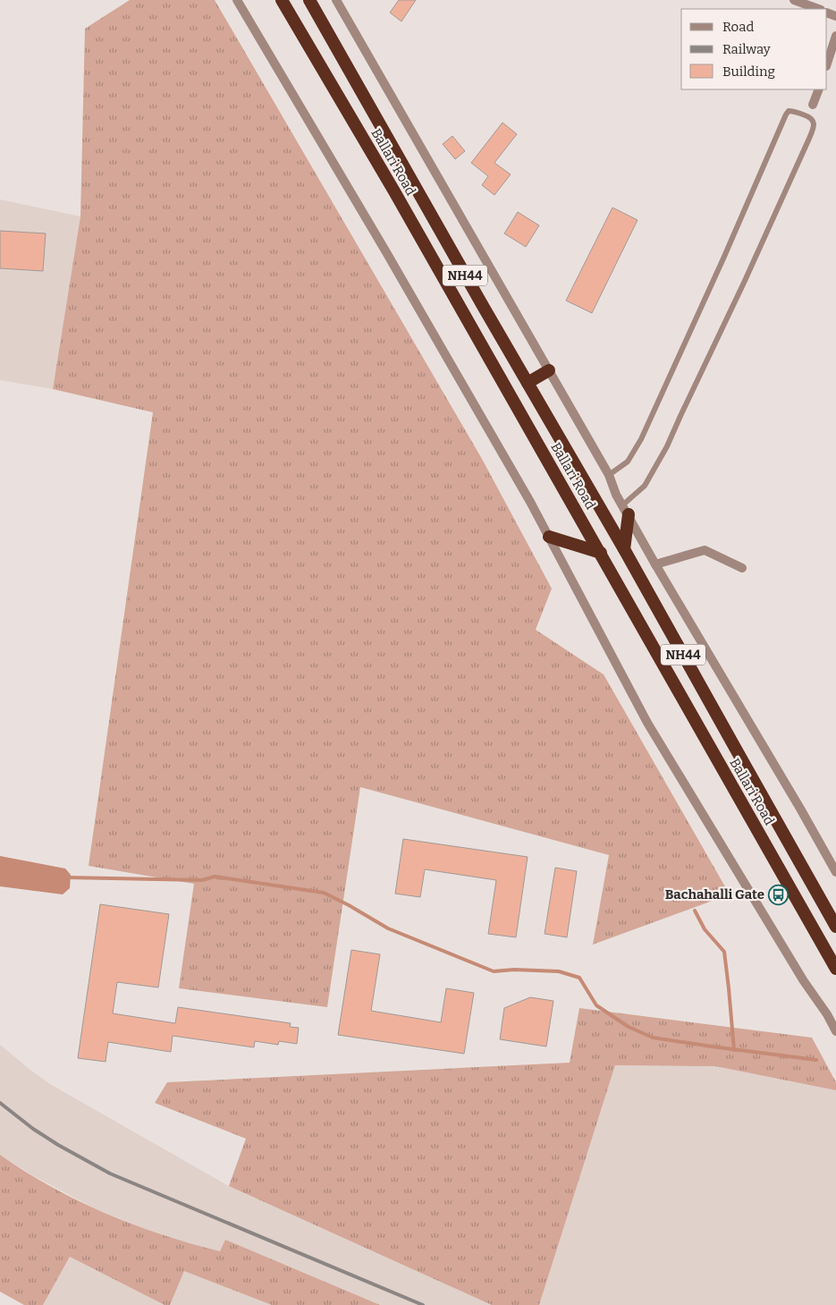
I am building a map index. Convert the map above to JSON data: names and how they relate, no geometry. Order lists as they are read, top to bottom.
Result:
{
  "streets": {
    "highway": ["Ballari Road", "NH44"]
  },
  "places": {
    "bus stop": ["Bachahalli Gate"]
  },
  "legend": ["Road", "Railway", "Building"]
}
